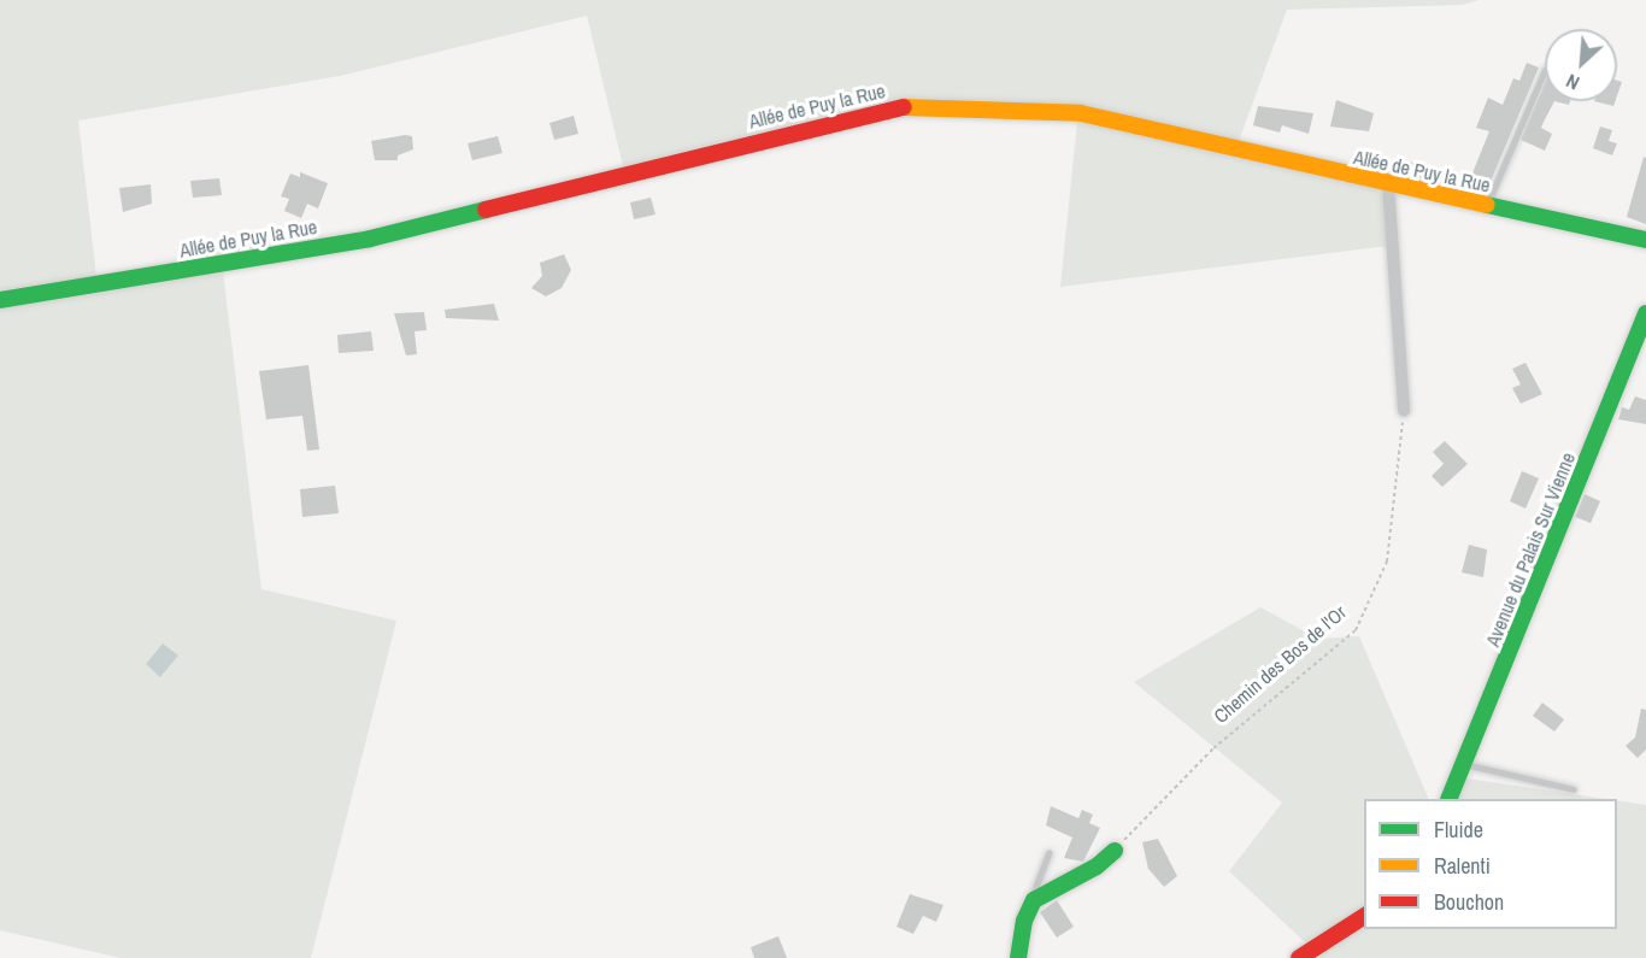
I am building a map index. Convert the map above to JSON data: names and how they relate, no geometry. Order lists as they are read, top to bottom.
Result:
{
  "streets": {
    "street": ["Allée de Puy la Rue", "Avenue du Palais Sur Vienne"],
    "path": ["Chemin des Bos de l'Or"]
  },
  "legend": ["Fluide", "Ralenti", "Bouchon"],
  "north": "bottom left"
}
